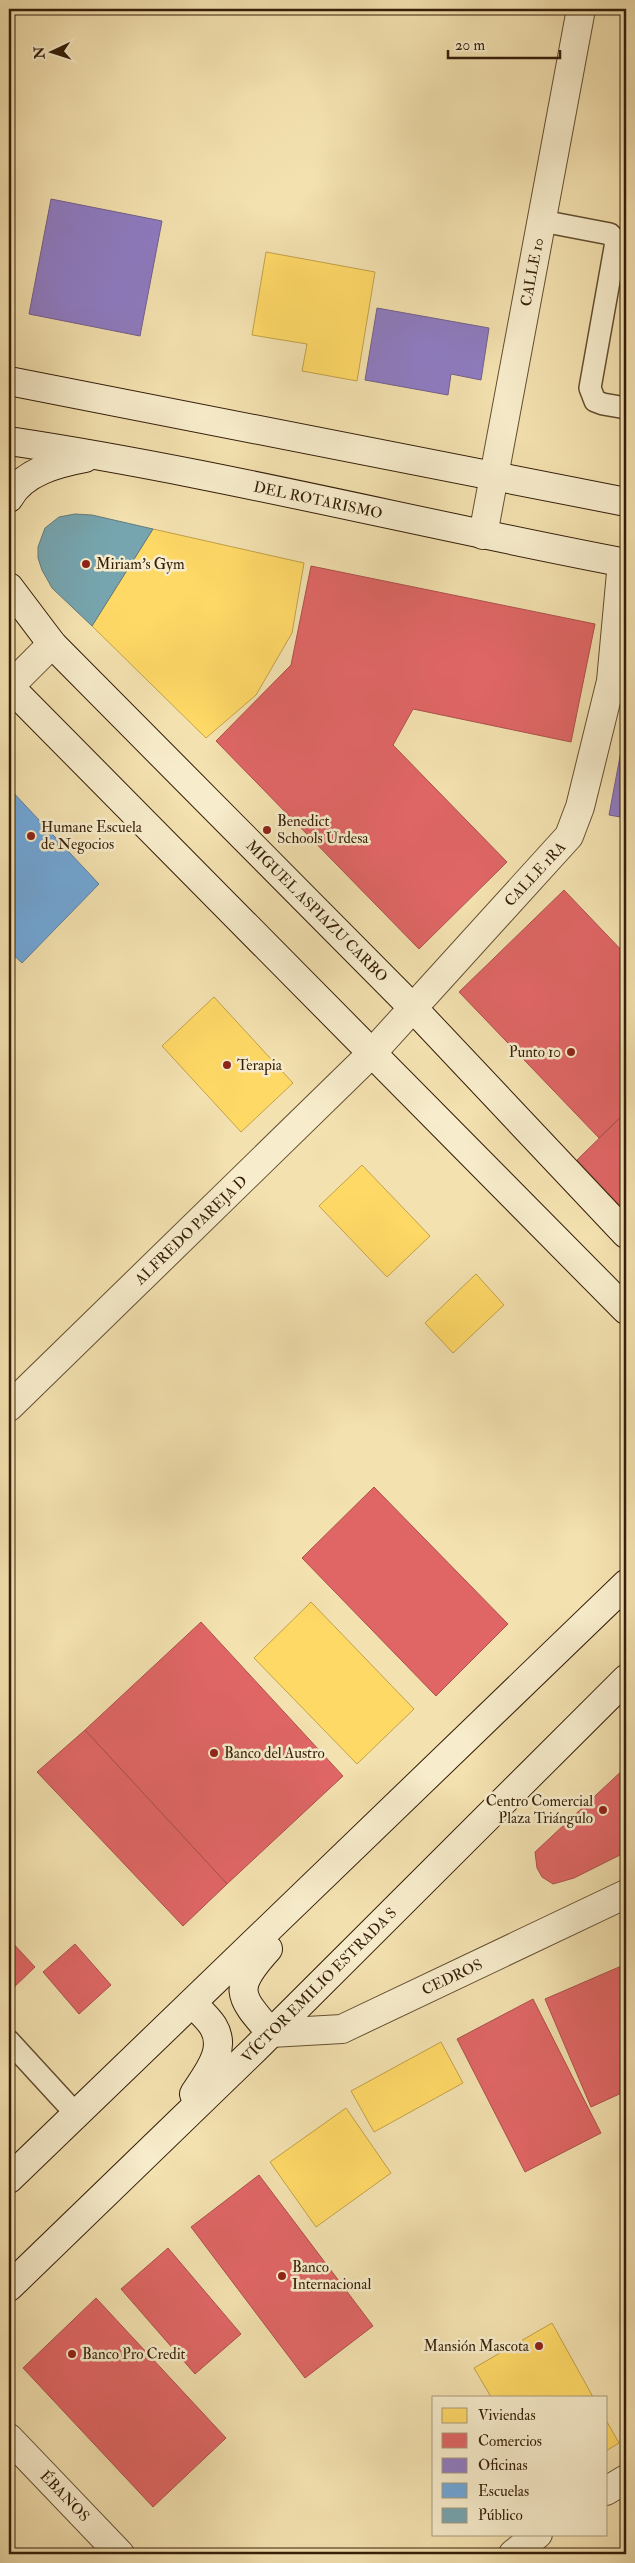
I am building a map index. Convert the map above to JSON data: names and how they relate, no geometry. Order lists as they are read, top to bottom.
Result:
{
  "streets": {
    "street": [
      "CALLE 10",
      "DEL ROTARISMO",
      "CALLE 1RA",
      "MIGUEL ASPIAZU CARBO",
      "ALFREDO PAREJA D",
      "CEDROS",
      "VÍCTOR EMILIO ESTRADA S",
      "ÉBANOS"
    ]
  },
  "crossings": [
    ["CALLE 10", "DEL ROTARISMO"],
    ["DEL ROTARISMO", "CALLE 1RA"],
    ["CALLE 1RA", "MIGUEL ASPIAZU CARBO"],
    ["CALLE 1RA", "ALFREDO PAREJA D"],
    ["CEDROS", "VÍCTOR EMILIO ESTRADA S"]
  ],
  "places": [
    "Miriam's Gym",
    "Benedict Schools Urdesa",
    "Humane Escuela de Negocios",
    "Punto 10",
    "Terapia",
    "Banco del Austro",
    "Centro Comercial Plaza Triángulo",
    "Banco Internacional",
    "Mansión Mascota",
    "Banco Pro Credit"
  ],
  "legend": [
    "Viviendas",
    "Comercios",
    "Oficinas",
    "Escuelas",
    "Público"
  ],
  "scale_bar": "20 m",
  "north": "left"
}
